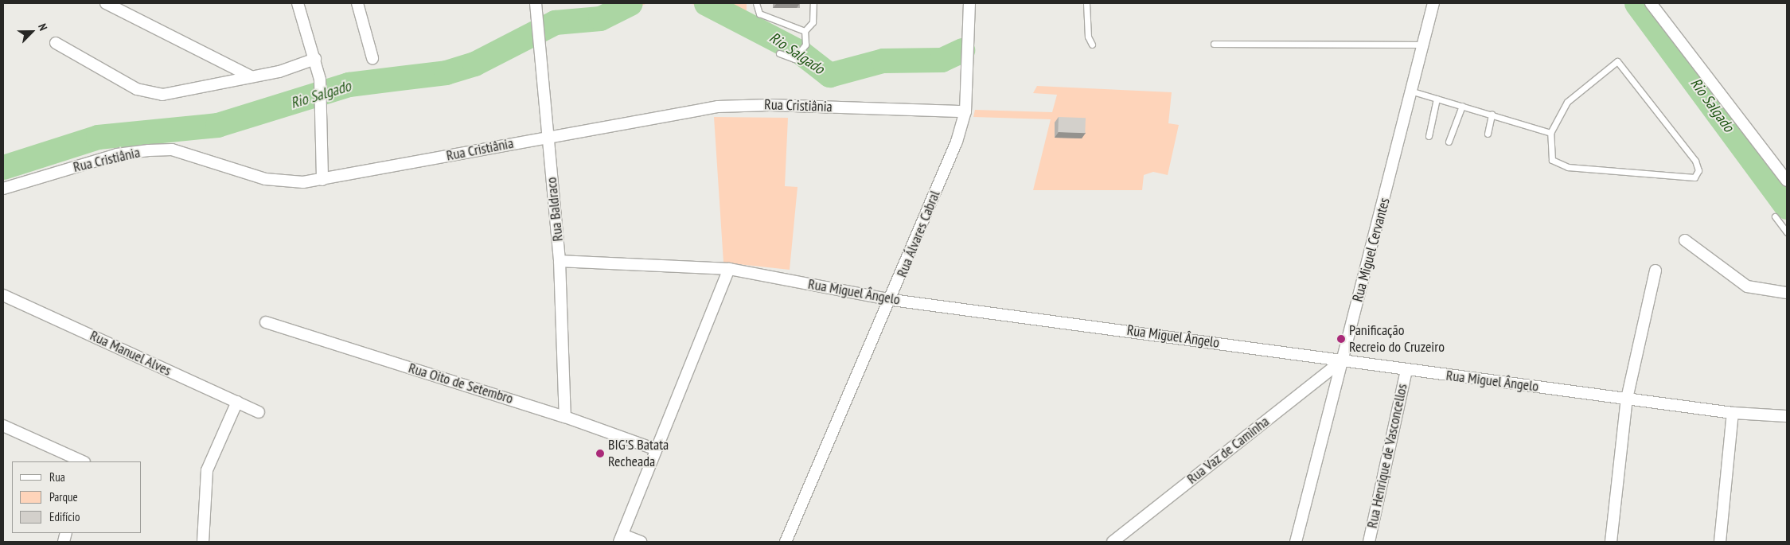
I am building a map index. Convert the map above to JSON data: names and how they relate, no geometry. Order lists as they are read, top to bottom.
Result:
{
  "streets": {
    "street": [
      "Rua Cristiânia",
      "Rua Baldraco",
      "Rua Álvares Cabral",
      "Rua Miguel Cervantes",
      "Rua Miguel Ângelo",
      "Rua Manuel Alves",
      "Rua Oito de Setembro",
      "Rua Vaz de Caminha",
      "Rua Henrique de Vasconcellos"
    ]
  },
  "crossings": [
    ["Rua Cristiânia", "Rua Baldraco"],
    ["Rua Cristiânia", "Rua Álvares Cabral"],
    ["Rua Baldraco", "Rua Miguel Ângelo"],
    ["Rua Baldraco", "Rua Oito de Setembro"],
    ["Rua Álvares Cabral", "Rua Miguel Ângelo"],
    ["Rua Miguel Cervantes", "Rua Miguel Ângelo"],
    ["Rua Miguel Cervantes", "Rua Vaz de Caminha"],
    ["Rua Miguel Ângelo", "Rua Vaz de Caminha"],
    ["Rua Miguel Ângelo", "Rua Henrique de Vasconcellos"]
  ],
  "water": ["Rio Salgado"],
  "places": ["Panificação Recreio do Cruzeiro", "BIG'S Batata Recheada"],
  "legend": ["Rua", "Parque", "Edifício"],
  "north": "top right"
}
